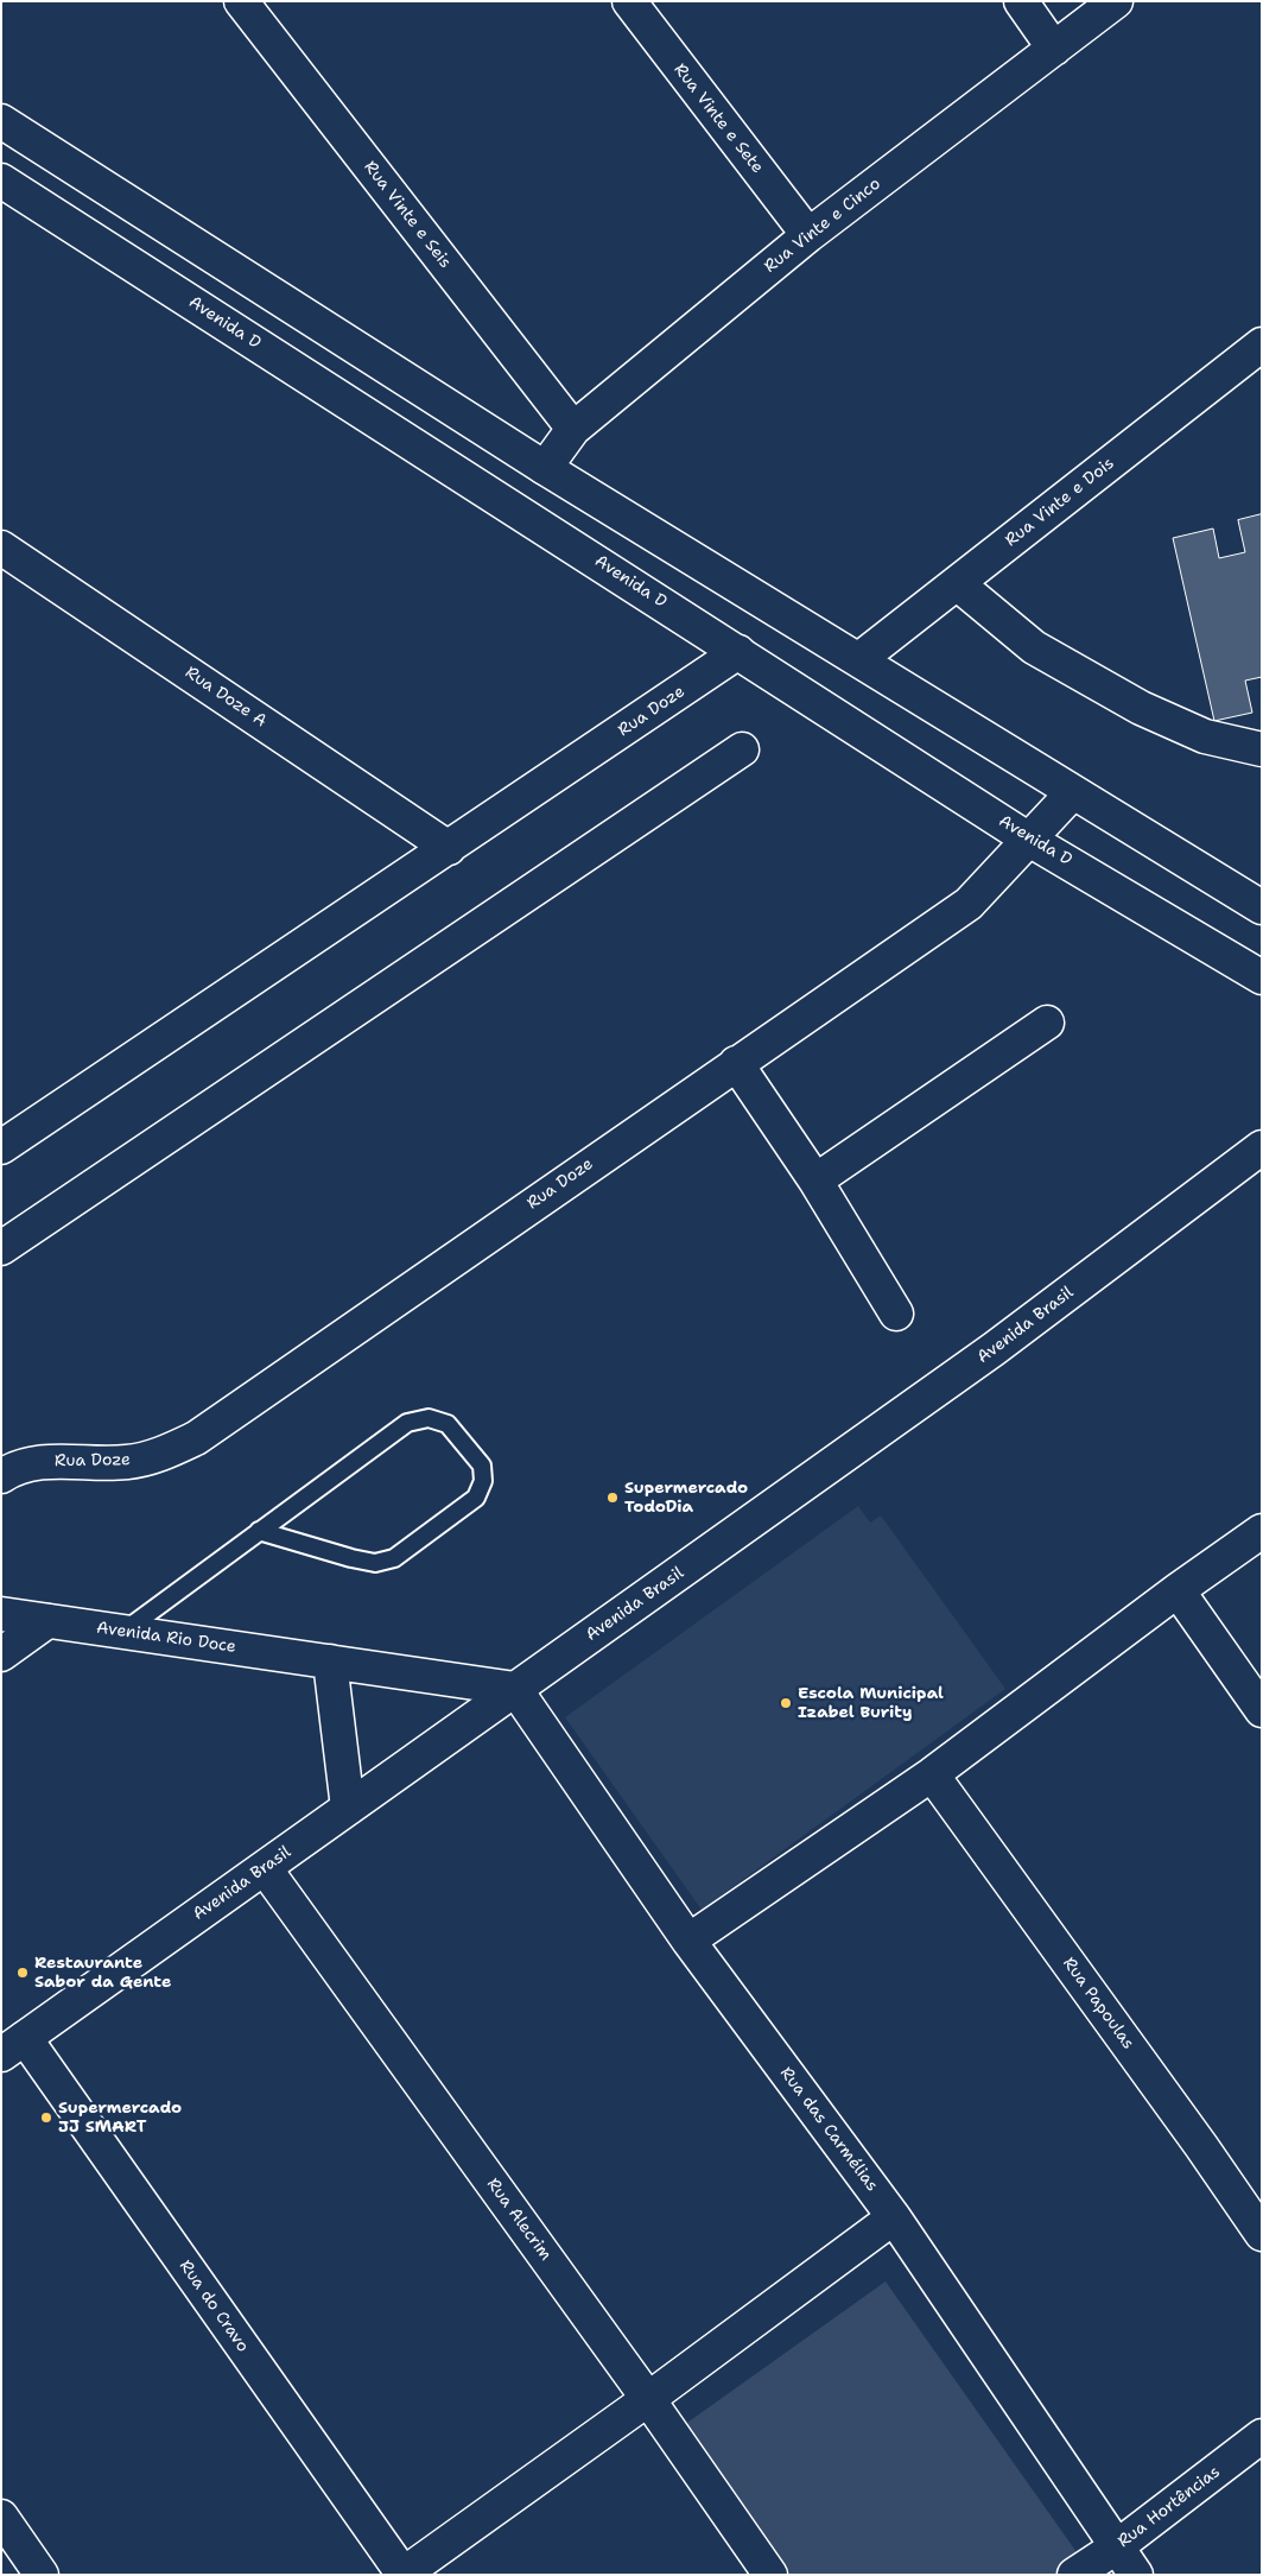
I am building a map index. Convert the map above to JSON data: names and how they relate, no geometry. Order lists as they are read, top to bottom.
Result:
{
  "streets": {
    "street": [
      "Rua Vinte e Sete",
      "Rua Vinte e Seis",
      "Rua Vinte e Cinco",
      "Avenida D",
      "Rua Vinte e Dois",
      "Rua Doze A",
      "Rua Doze",
      "Avenida Brasil",
      "Avenida Rio Doce",
      "Rua Papoulas",
      "Rua das Carmélias",
      "Rua Alecrim",
      "Rua do Cravo",
      "Rua Hortências"
    ]
  },
  "crossings": [
    ["Rua Vinte e Sete", "Rua Vinte e Cinco"],
    ["Rua Vinte e Seis", "Rua Vinte e Cinco"],
    ["Avenida D", "Rua Doze"],
    ["Rua Doze A", "Rua Doze"],
    ["Avenida Brasil", "Avenida Rio Doce"],
    ["Avenida Brasil", "Rua das Carmélias"],
    ["Avenida Brasil", "Rua Alecrim"],
    ["Avenida Brasil", "Rua do Cravo"],
    ["Avenida Rio Doce", "Rua das Carmélias"],
    ["Rua das Carmélias", "Rua Hortências"]
  ],
  "places": [
    "Supermercado TodoDia",
    "Escola Municipal Izabel Burity",
    "Restaurante Sabor da Gente",
    "Supermercado JJ SMART"
  ]
}
